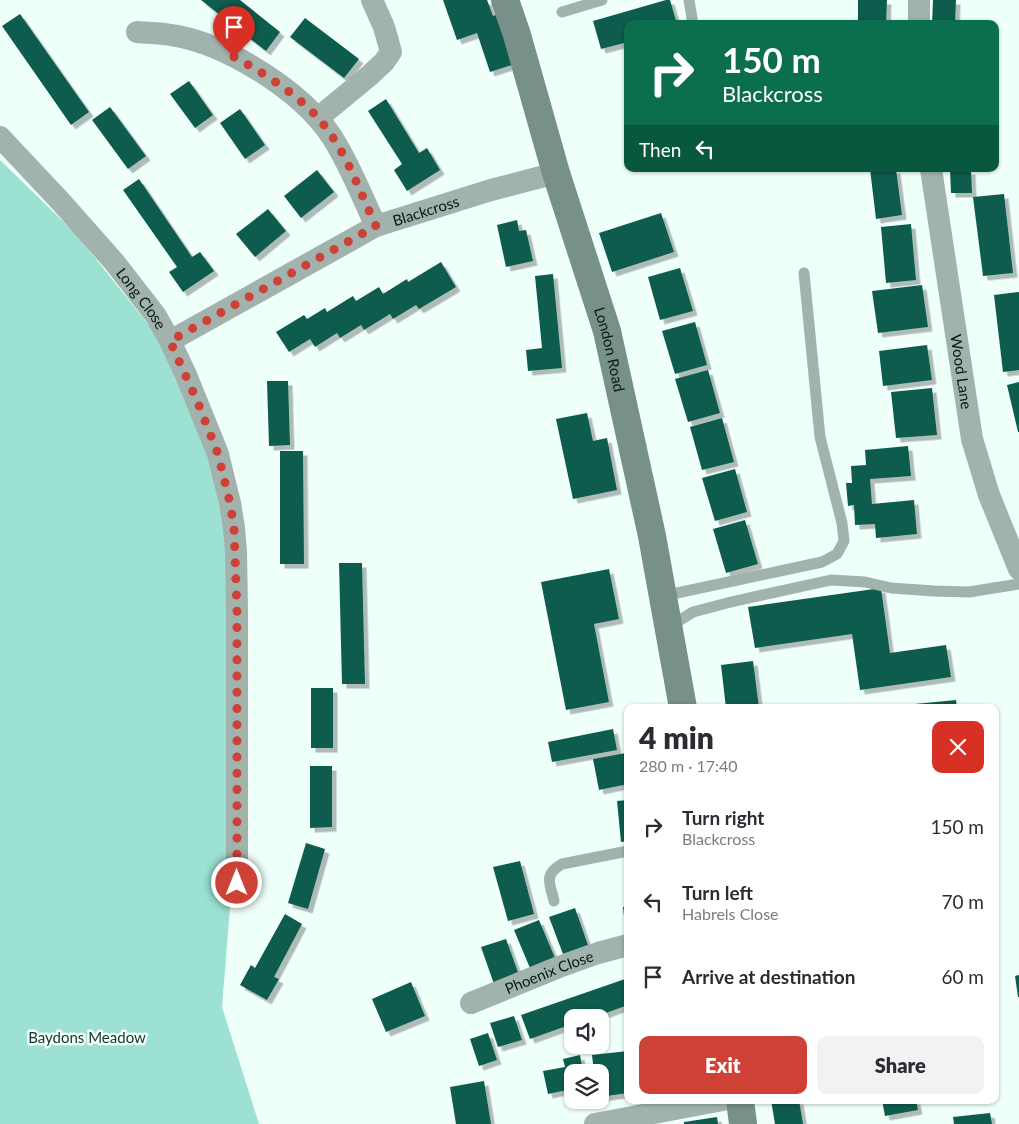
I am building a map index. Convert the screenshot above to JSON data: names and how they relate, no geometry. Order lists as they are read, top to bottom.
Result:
{
  "streets": {
    "street": [
      "Blackcross",
      "Long Close",
      "London Road",
      "Wood Lane",
      "Phoenix Close"
    ]
  },
  "crossings": [
    ["Blackcross", "Long Close"],
    ["Blackcross", "London Road"]
  ],
  "parks": ["Baydons Meadow"],
  "page": {
    "turn": ["150 m", "Blackcross"],
    "then": "Then",
    "heading": ["4 min", "280 m · 17:40"],
    "list": [
      {
        "name": "Turn right",
        "note": "Blackcross",
        "value": "150 m"
      },
      {
        "name": "Turn left",
        "note": "Habrels Close",
        "value": "70 m"
      },
      {
        "name": "Arrive at destination",
        "value": "60 m"
      }
    ],
    "buttons": ["Exit", "Share"]
  }
}
